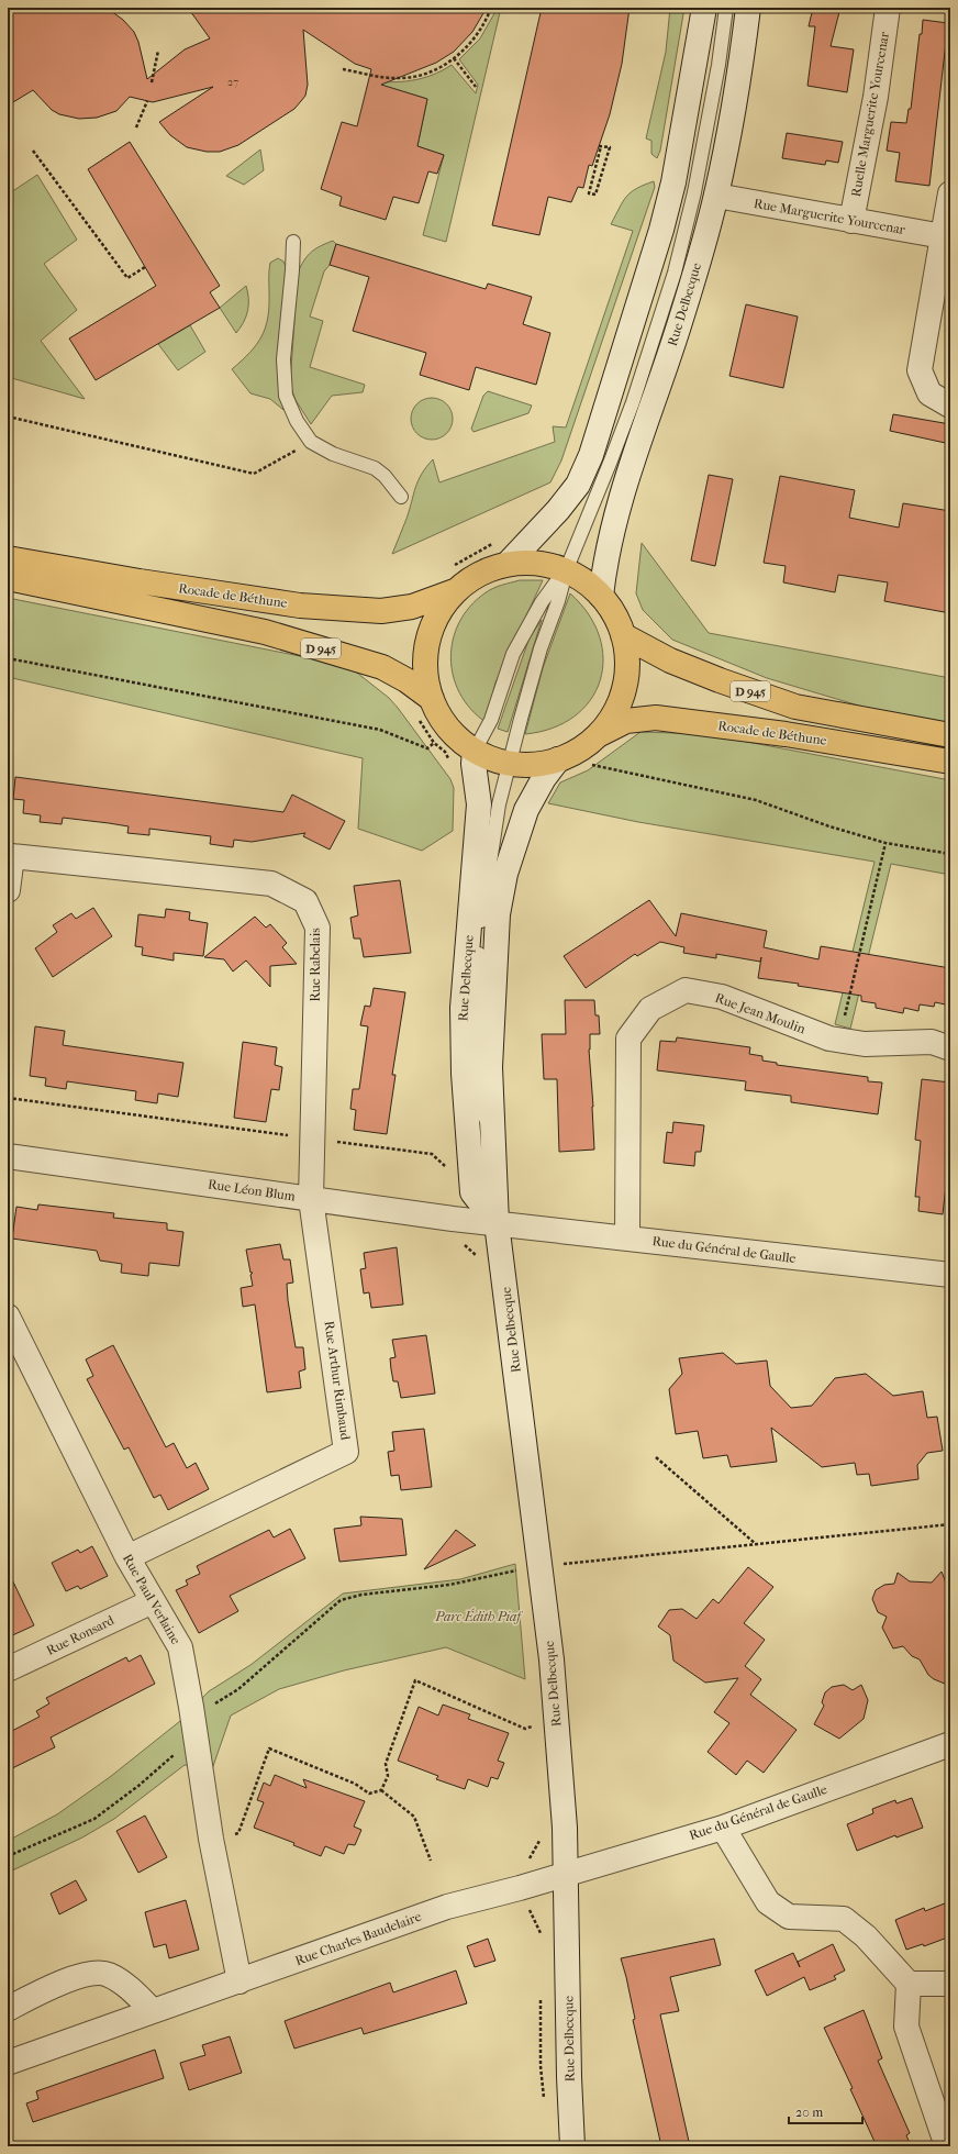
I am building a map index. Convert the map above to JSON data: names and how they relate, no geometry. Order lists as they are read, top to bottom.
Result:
{
  "streets": {
    "main road": ["Rocade de Béthune", "D 945"],
    "street": [
      "Ruelle Marguerite Yourcenar",
      "Rue Marguerite Yourcenar",
      "Rue Delbecque",
      "Rue Rabelais",
      "Rue Jean Moulin",
      "Rue Léon Blum",
      "Rue du Général de Gaulle",
      "Rue Arthur Rimbaud",
      "Rue Paul Verlaine",
      "Rue Ronsard",
      "Rue Charles Baudelaire"
    ]
  },
  "crossings": [
    ["Ruelle Marguerite Yourcenar", "Rue Marguerite Yourcenar"],
    ["Rue Marguerite Yourcenar", "Rue Delbecque"],
    ["Rue Delbecque", "Rue Léon Blum"],
    ["Rue Delbecque", "Rue du Général de Gaulle"],
    ["Rue Delbecque", "Rue Charles Baudelaire"],
    ["Rue Rabelais", "Rue Léon Blum"],
    ["Rue Rabelais", "Rue Arthur Rimbaud"],
    ["Rue Jean Moulin", "Rue du Général de Gaulle"],
    ["Rue Léon Blum", "Rue du Général de Gaulle"],
    ["Rue Léon Blum", "Rue Arthur Rimbaud"],
    ["Rue du Général de Gaulle", "Rue Charles Baudelaire"],
    ["Rue Arthur Rimbaud", "Rue Paul Verlaine"],
    ["Rue Paul Verlaine", "Rue Ronsard"],
    ["Rue Paul Verlaine", "Rue Charles Baudelaire"]
  ],
  "parks": ["Parc Édith Piaf"],
  "house_numbers": ["27"],
  "scale_bar": "20 m"
}
